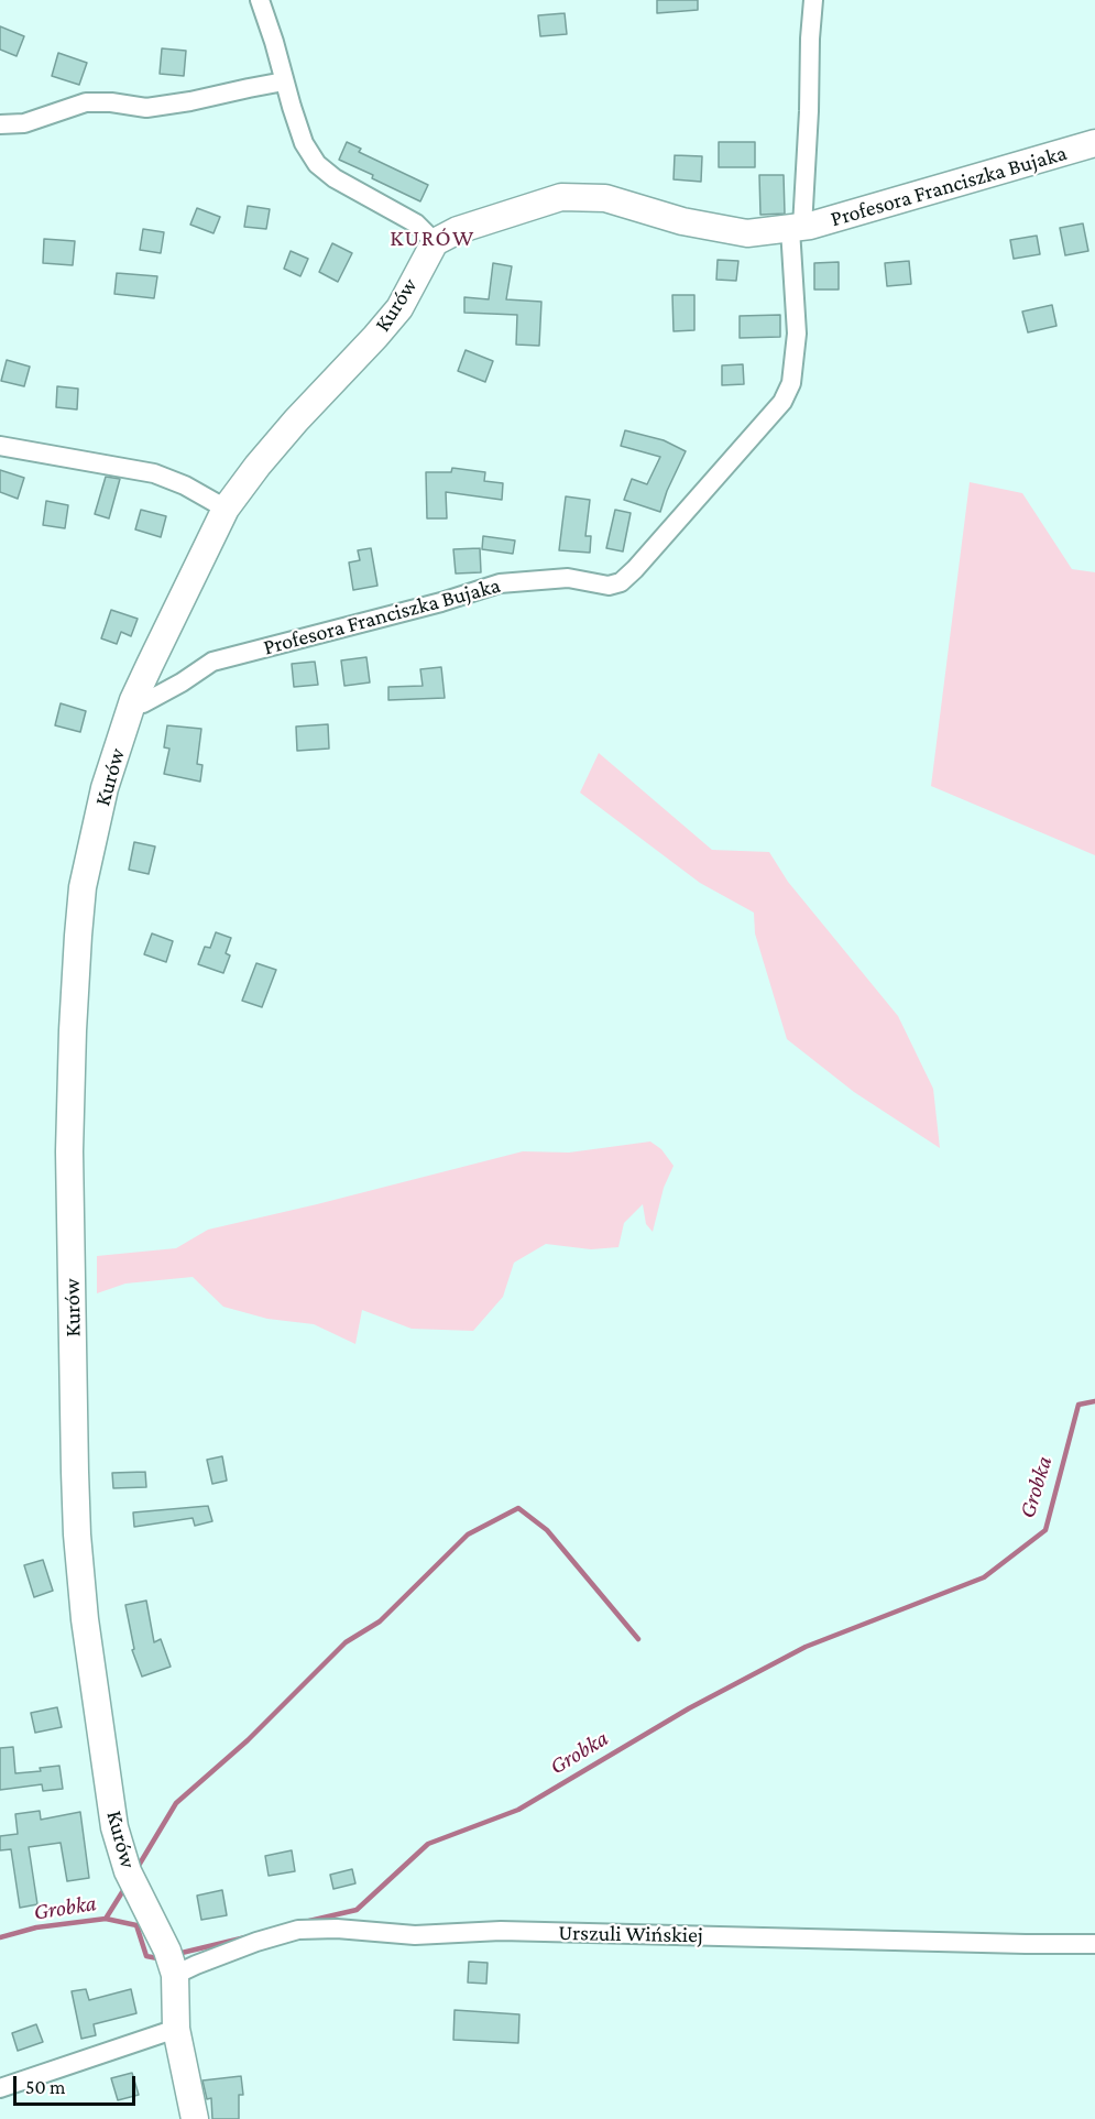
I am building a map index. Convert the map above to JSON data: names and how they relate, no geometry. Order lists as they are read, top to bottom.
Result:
{
  "streets": {
    "street": ["Profesora Franciszka Bujaka", "Kurów", "Urszuli Wińskiej"]
  },
  "crossings": [
    ["Profesora Franciszka Bujaka", "Kurów"],
    ["Kurów", "Urszuli Wińskiej"]
  ],
  "districts": ["KURÓW"],
  "water": ["Grobka"],
  "scale_bar": "50 m"
}
